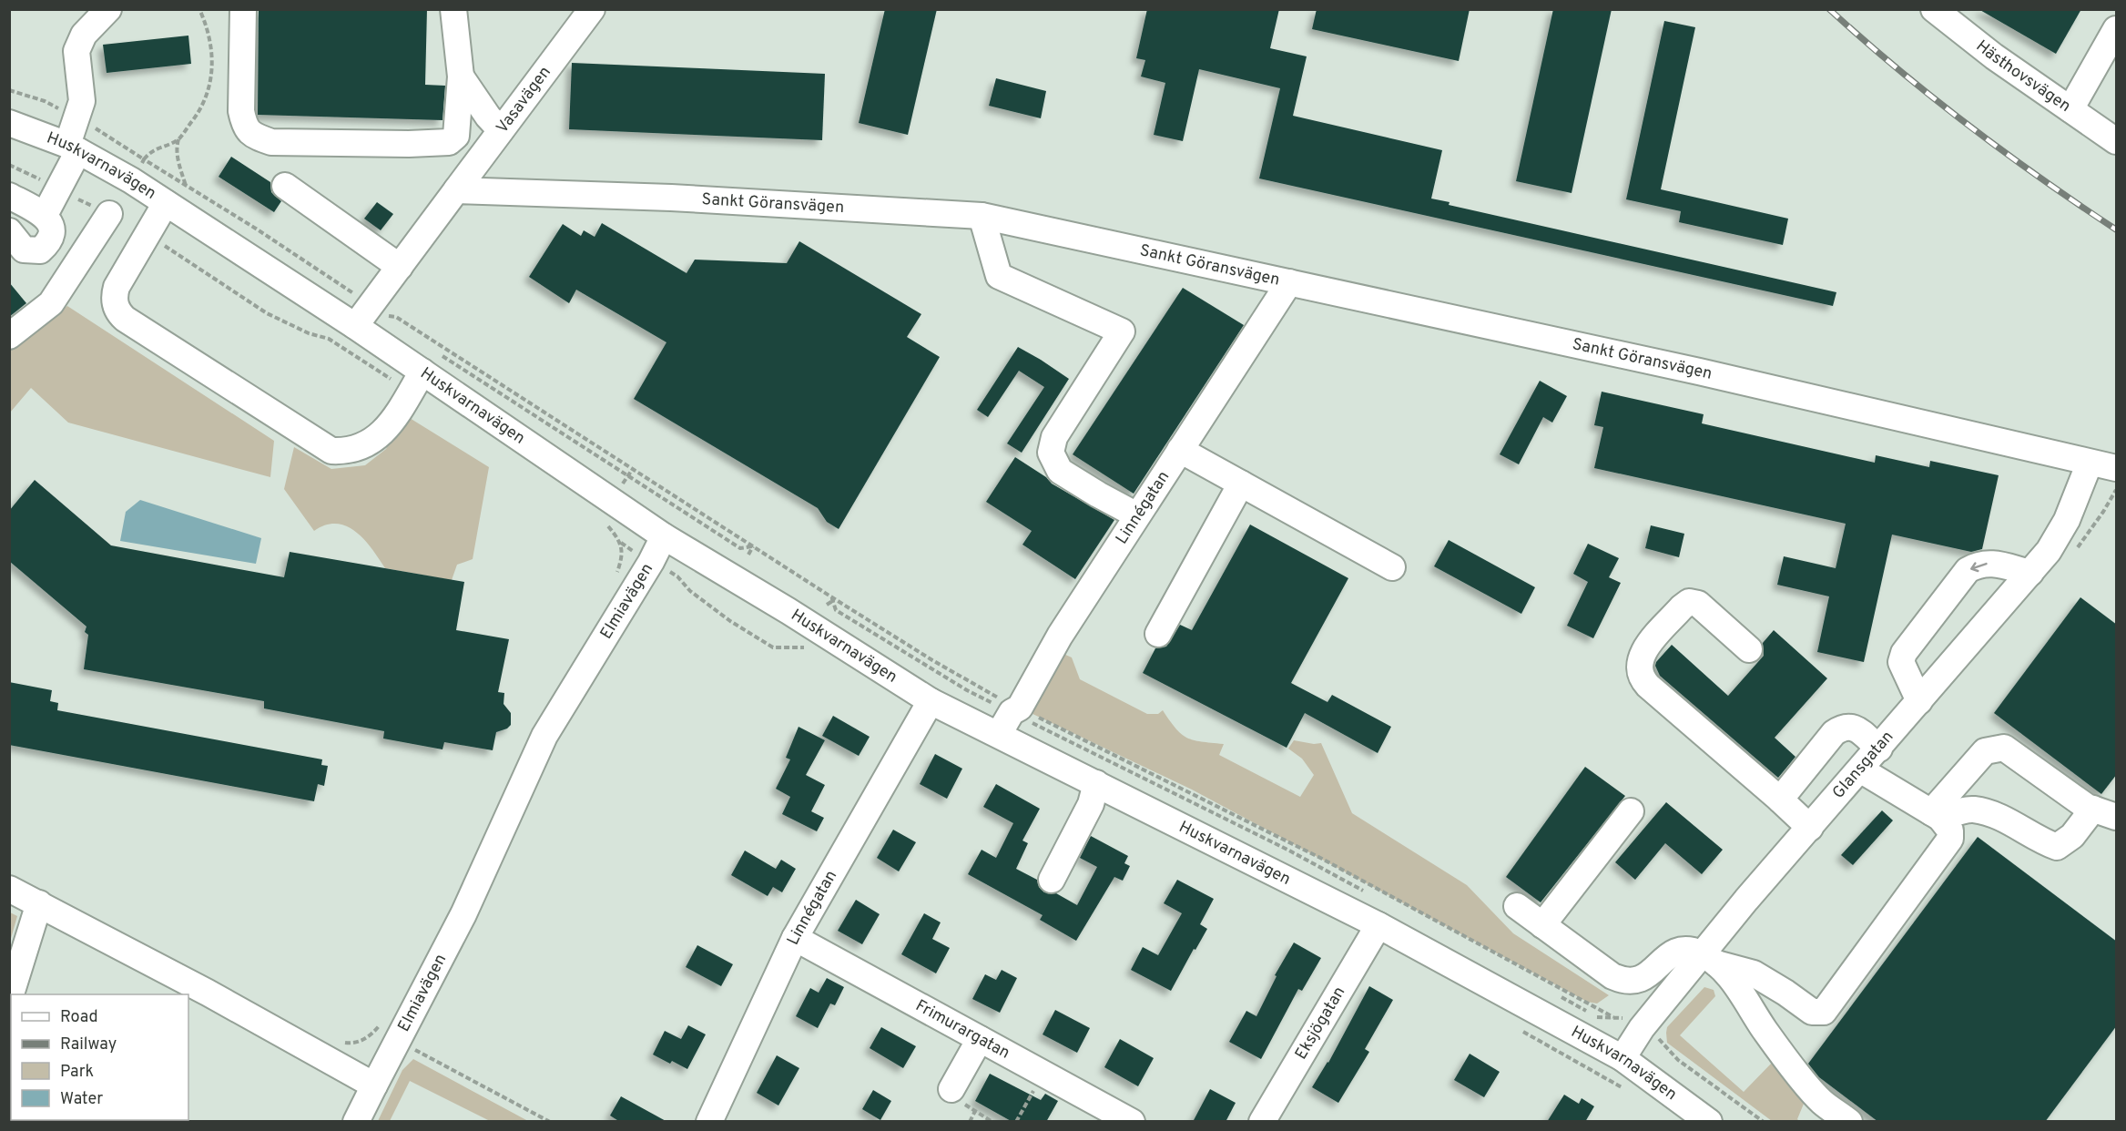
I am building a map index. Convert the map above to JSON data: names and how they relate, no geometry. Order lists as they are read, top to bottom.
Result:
{
  "streets": {
    "street": [
      "Hästhovsvägen",
      "Vasavägen",
      "Huskvarnavägen",
      "Sankt Göransvägen",
      "Linnégatan",
      "Elmiavägen",
      "Glansgatan",
      "Eksjögatan",
      "Frimurargatan"
    ]
  },
  "crossings": [
    ["Vasavägen", "Sankt Göransvägen"],
    ["Huskvarnavägen", "Linnégatan"],
    ["Huskvarnavägen", "Elmiavägen"],
    ["Huskvarnavägen", "Glansgatan"],
    ["Huskvarnavägen", "Eksjögatan"],
    ["Sankt Göransvägen", "Linnégatan"],
    ["Sankt Göransvägen", "Glansgatan"],
    ["Linnégatan", "Frimurargatan"]
  ],
  "legend": [
    "Road",
    "Railway",
    "Park",
    "Water"
  ]
}
